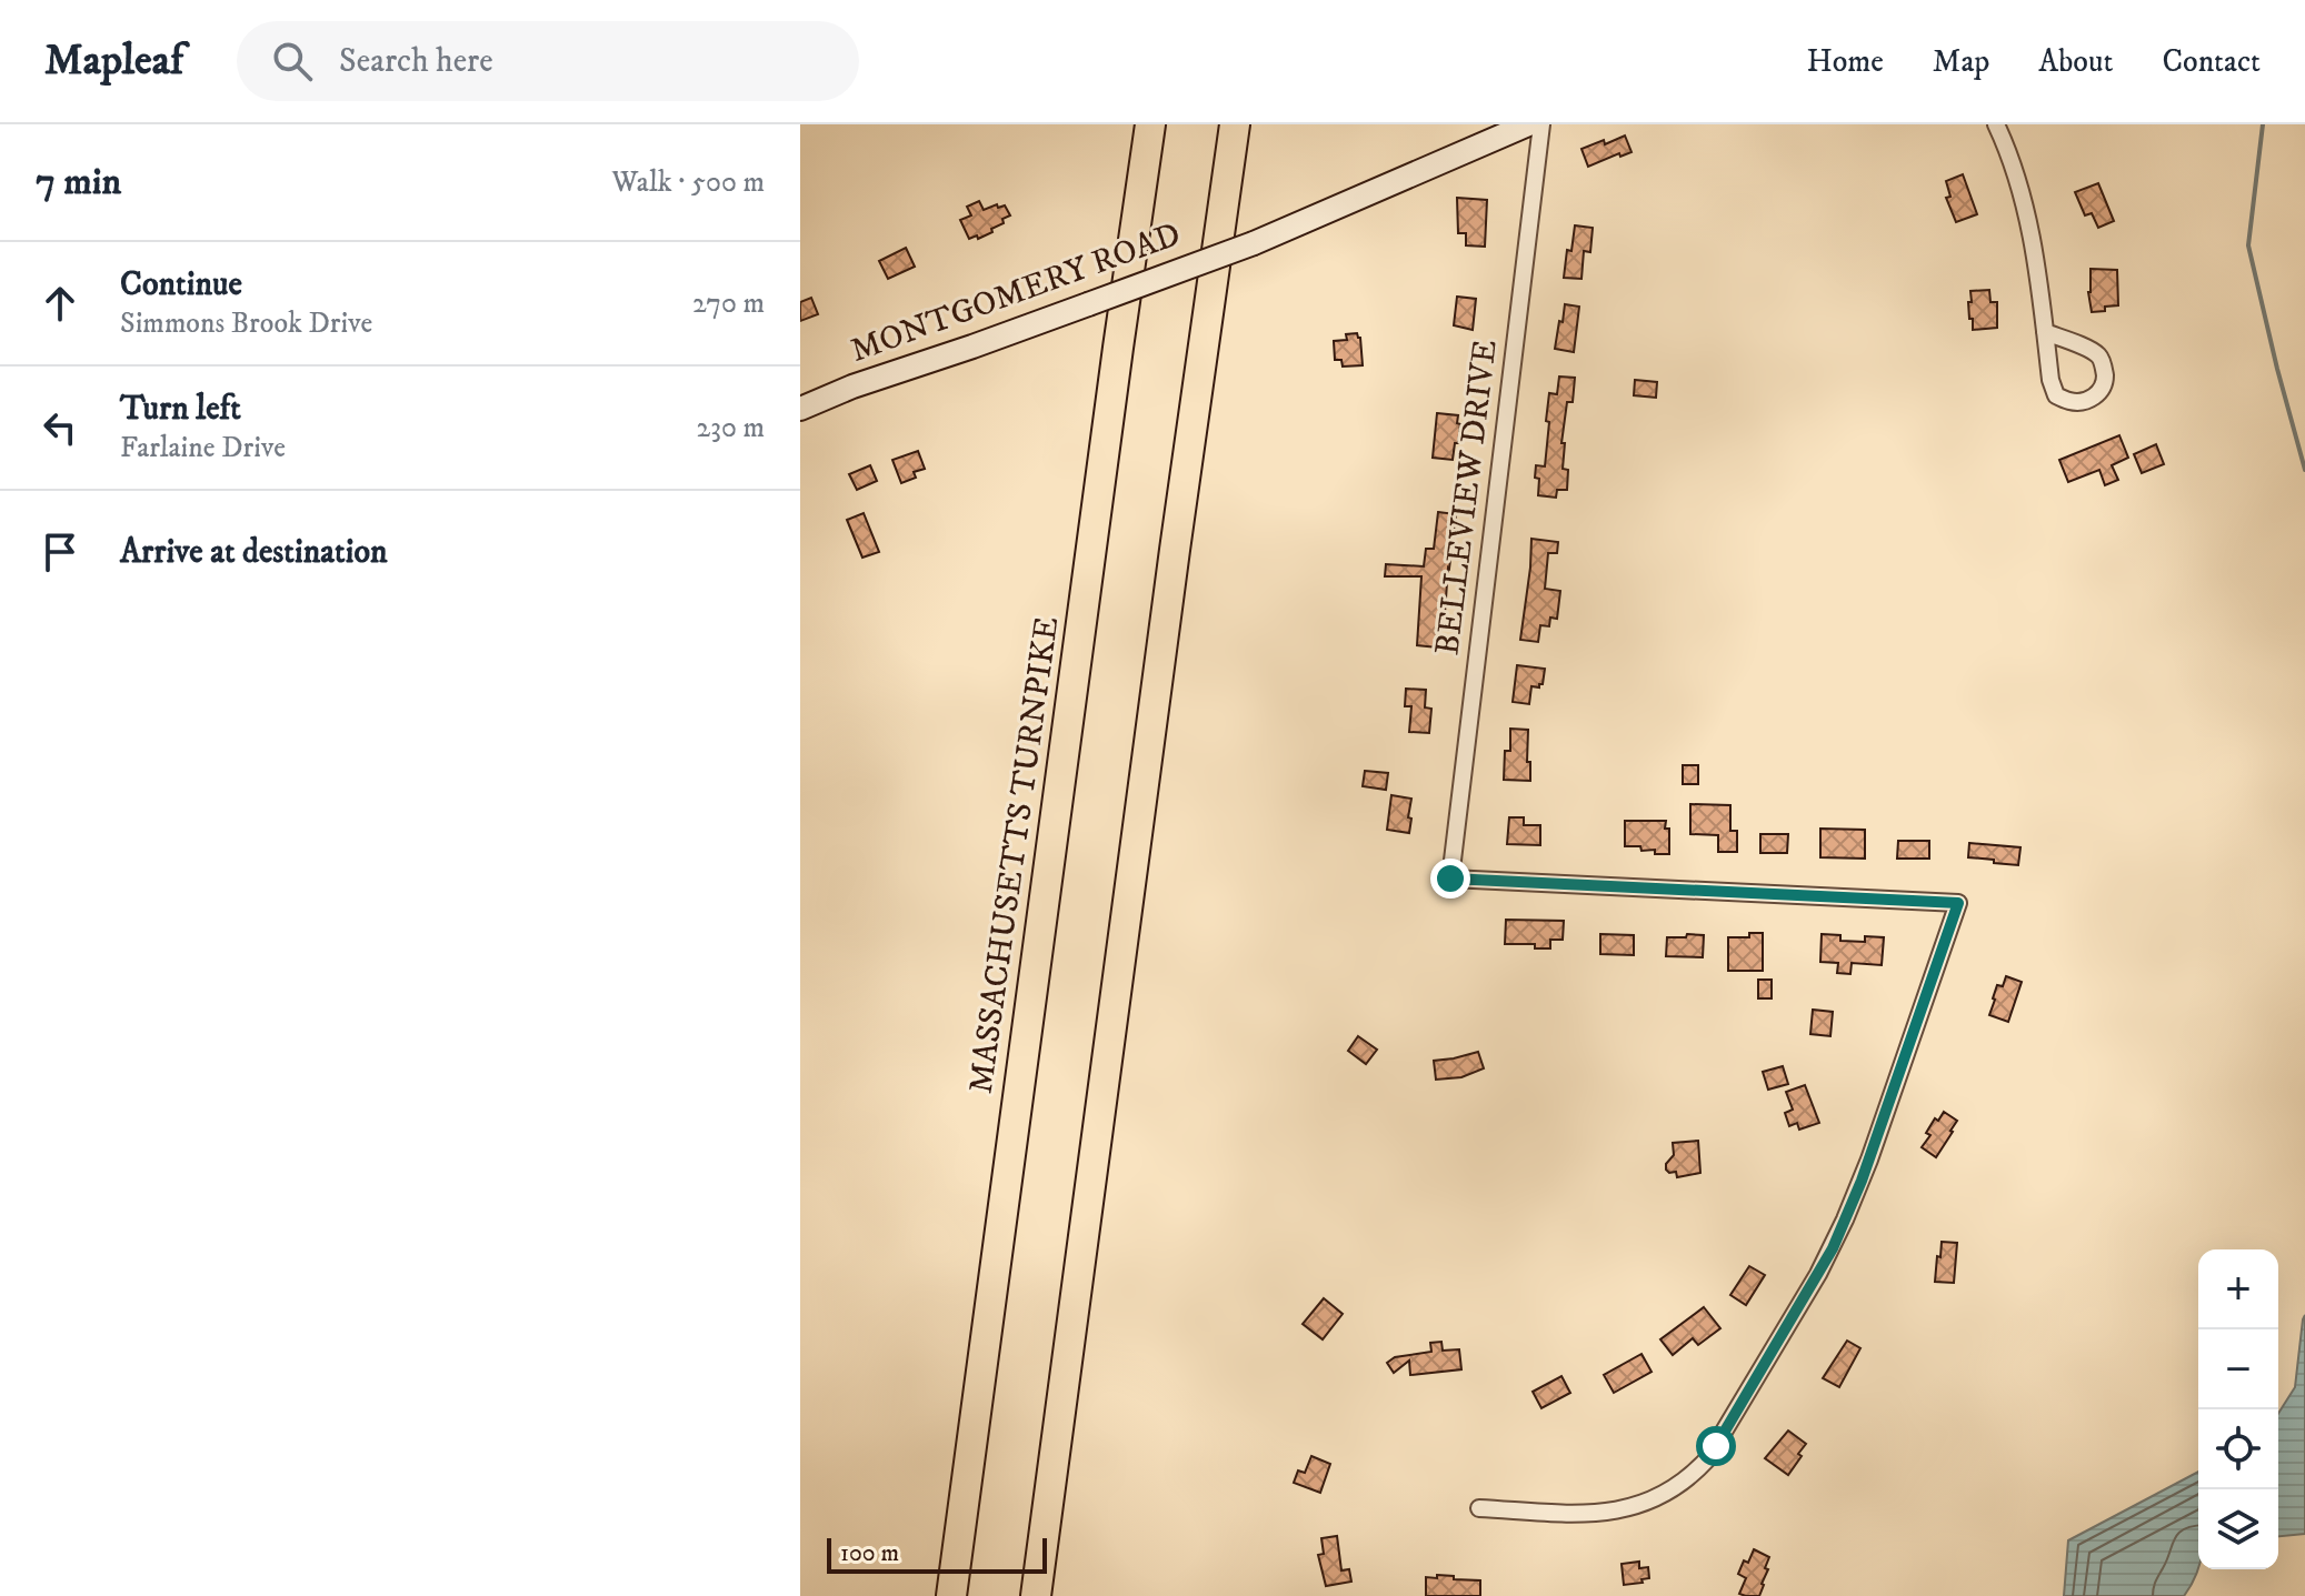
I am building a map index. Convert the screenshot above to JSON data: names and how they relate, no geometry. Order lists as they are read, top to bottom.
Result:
{
  "streets": {
    "highway": ["MASSACHUSETTS TURNPIKE"],
    "main road": ["MONTGOMERY ROAD"],
    "street": ["BELLEVIEW DRIVE"]
  },
  "scale_bar": "100 m",
  "page": {
    "header": "Mapleaf",
    "search": "Search here",
    "nav": [
      "Home",
      "Map",
      "About",
      "Contact"
    ],
    "heading": ["7 min", "Walk · 500 m"],
    "list": [
      ["Continue", "Simmons Brook Drive", "270 m"],
      ["Turn left", "Farlaine Drive", "230 m"],
      "Arrive at destination"
    ],
    "map_buttons": ["+", "−"],
    "scale": "100 m"
  }
}
